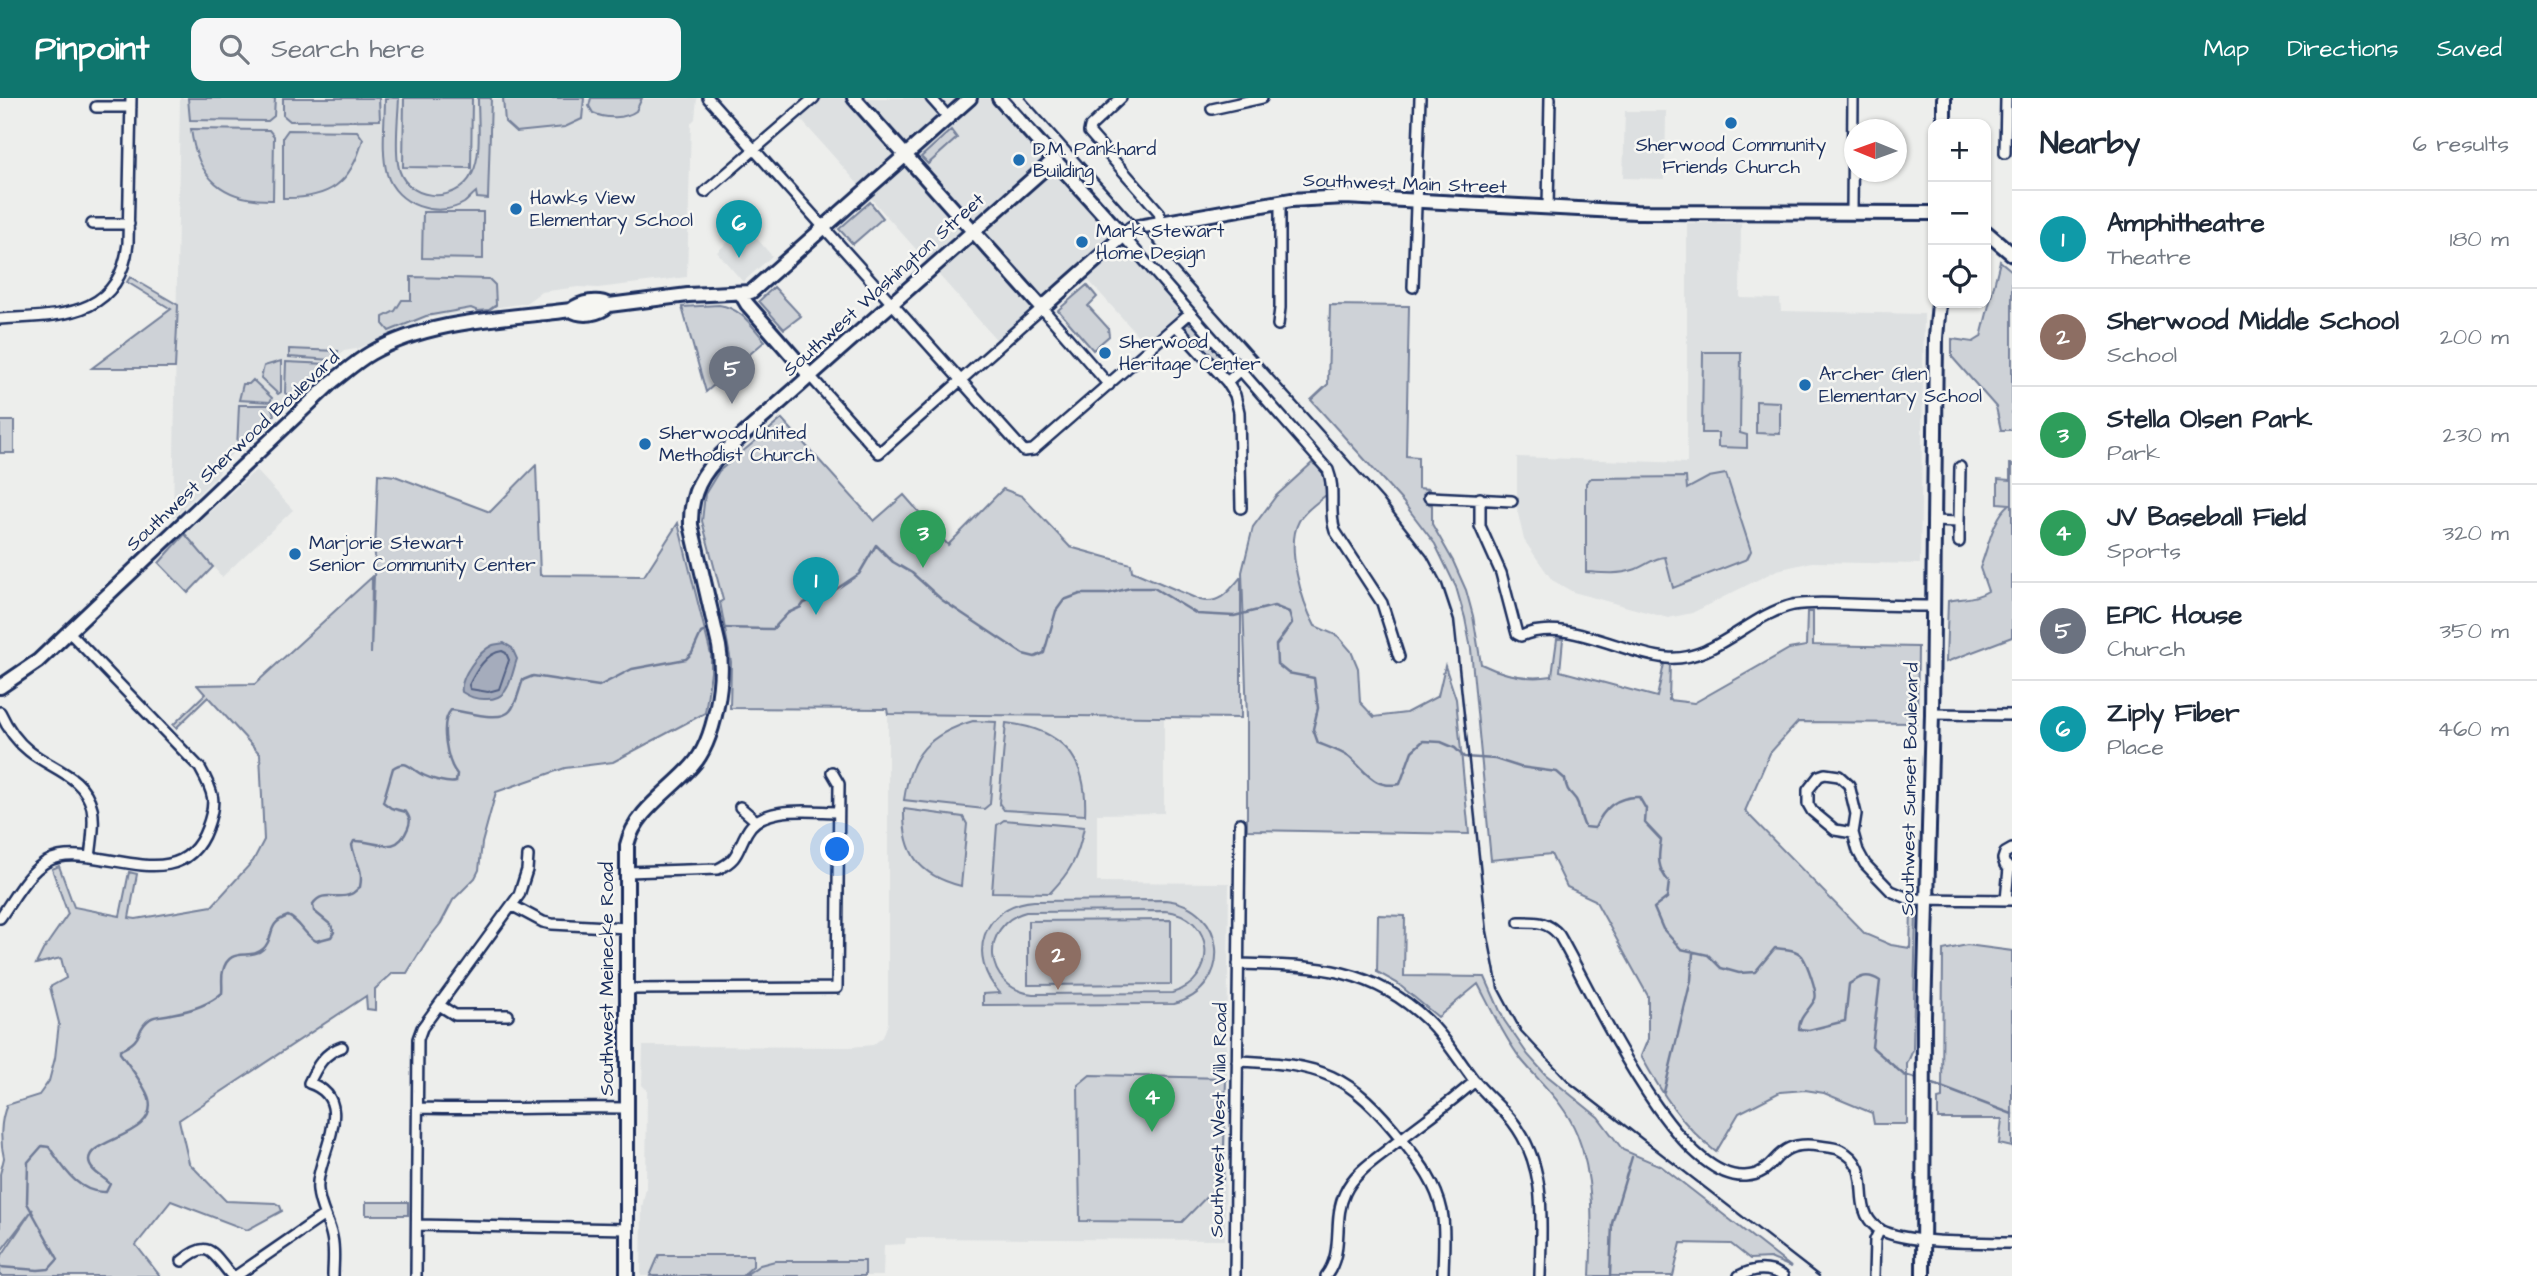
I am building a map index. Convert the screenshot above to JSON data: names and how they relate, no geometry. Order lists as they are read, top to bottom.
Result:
{
  "streets": {
    "main road": [
      "Southwest Main Street",
      "Southwest Washington Street",
      "Southwest Sherwood Boulevard",
      "Southwest Sunset Boulevard",
      "Southwest Meinecke Road"
    ],
    "street": ["Southwest West Villa Road"]
  },
  "crossings": [
    ["Southwest Main Street", "Southwest Washington Street"],
    ["Southwest Washington Street", "Southwest Meinecke Road"]
  ],
  "places": [
    "Sherwood Community Friends Church",
    "D.M. Pankhard Building",
    "Hawks View Elementary School",
    "Mark Stewart Home Design",
    "Sherwood Heritage Center",
    "Archer Glen Elementary School",
    "Sherwood United Methodist Church",
    "Marjorie Stewart Senior Community Center"
  ],
  "north": "left",
  "page": {
    "header": "Pinpoint",
    "search": "Search here",
    "nav": ["Map", "Directions", "Saved"],
    "heading": ["Nearby", "6 results"],
    "map_buttons": ["+", "−"],
    "list": [
      {
        "mark": "1",
        "name": "Amphitheatre",
        "note": "Theatre",
        "value": "180 m"
      },
      {
        "mark": "2",
        "name": "Sherwood Middle School",
        "note": "School",
        "value": "200 m"
      },
      {
        "mark": "3",
        "name": "Stella Olsen Park",
        "note": "Park",
        "value": "230 m"
      },
      {
        "mark": "4",
        "name": "JV Baseball Field",
        "note": "Sports",
        "value": "320 m"
      },
      {
        "mark": "5",
        "name": "EPIC House",
        "note": "Church",
        "value": "350 m"
      },
      {
        "mark": "6",
        "name": "Ziply Fiber",
        "note": "Place",
        "value": "460 m"
      }
    ],
    "pins": [
      "6",
      "5",
      "3",
      "1",
      "2",
      "4"
    ]
  }
}
